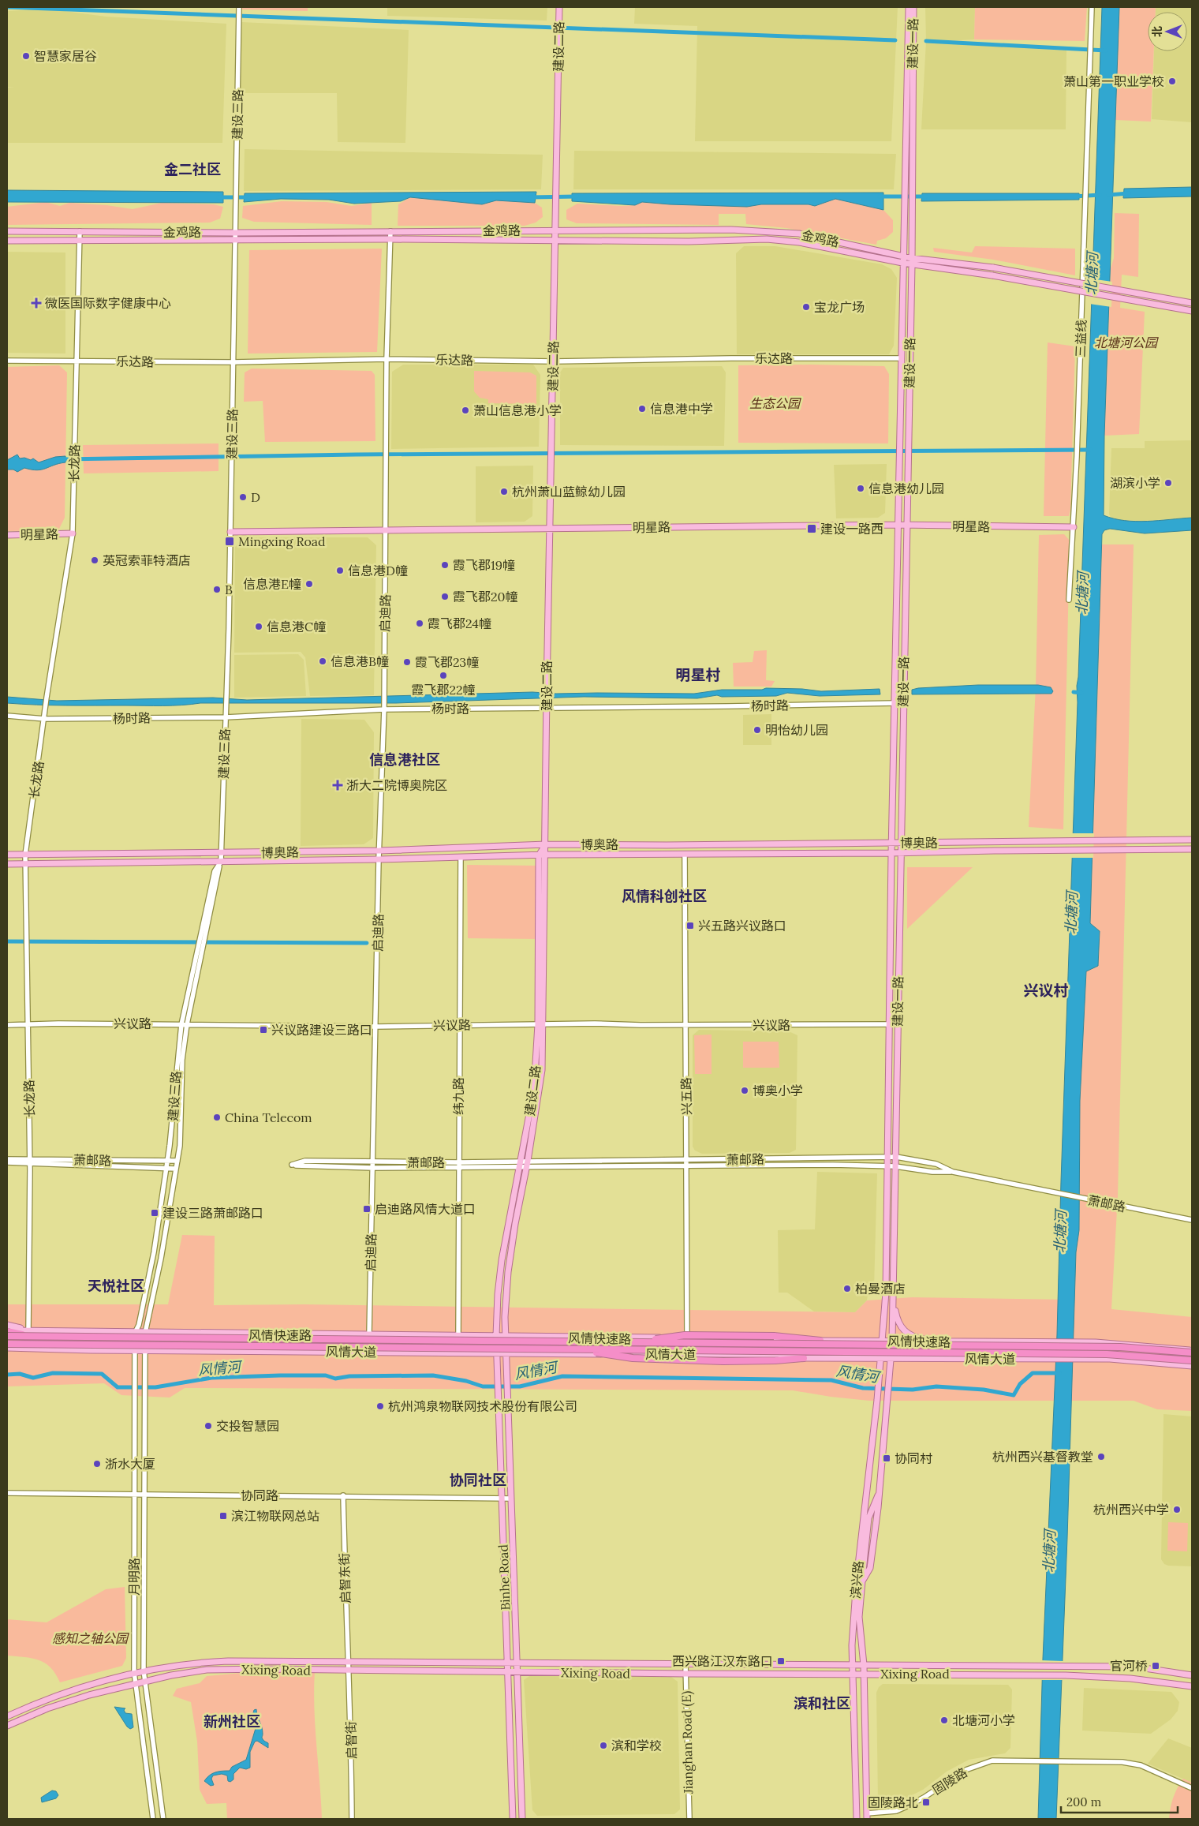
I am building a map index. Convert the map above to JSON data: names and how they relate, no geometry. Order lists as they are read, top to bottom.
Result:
{
  "streets": {
    "highway": ["风情快速路"],
    "main road": [
      "建设一路",
      "建设二路",
      "金鸡路",
      "明星路",
      "博奥路",
      "兴议路",
      "风情大道",
      "Binhe Road",
      "滨兴路",
      "Xixing Road"
    ],
    "street": [
      "建设三路",
      "三益线",
      "乐达路",
      "长龙路",
      "启迪路",
      "杨时路",
      "纬九路",
      "兴五路",
      "萧邮路",
      "协同路",
      "月明路",
      "启智东街",
      "启智街",
      "Jianghan Road (E)",
      "固陵路"
    ]
  },
  "crossings": [
    ["建设一路", "金鸡路"],
    ["建设一路", "乐达路"],
    ["建设一路", "明星路"],
    ["建设一路", "杨时路"],
    ["建设一路", "博奥路"],
    ["建设一路", "兴议路"],
    ["建设一路", "萧邮路"],
    ["建设一路", "风情大道"],
    ["建设一路", "滨兴路"],
    ["建设二路", "金鸡路"],
    ["建设二路", "乐达路"],
    ["建设二路", "明星路"],
    ["建设二路", "杨时路"],
    ["建设二路", "博奥路"],
    ["建设二路", "兴议路"],
    ["建设二路", "萧邮路"],
    ["建设二路", "风情大道"],
    ["建设二路", "Binhe Road"],
    ["建设三路", "金鸡路"],
    ["建设三路", "乐达路"],
    ["建设三路", "明星路"],
    ["建设三路", "杨时路"],
    ["建设三路", "博奥路"],
    ["建设三路", "兴议路"],
    ["建设三路", "萧邮路"],
    ["建设三路", "风情大道"],
    ["建设三路", "月明路"],
    ["金鸡路", "长龙路"],
    ["金鸡路", "启迪路"],
    ["三益线", "明星路"],
    ["乐达路", "长龙路"],
    ["乐达路", "启迪路"],
    ["长龙路", "明星路"],
    ["长龙路", "杨时路"],
    ["长龙路", "博奥路"],
    ["长龙路", "兴议路"],
    ["长龙路", "萧邮路"],
    ["长龙路", "风情快速路"],
    ["长龙路", "风情大道"],
    ["明星路", "启迪路"],
    ["启迪路", "杨时路"],
    ["启迪路", "博奥路"],
    ["启迪路", "兴议路"],
    ["启迪路", "萧邮路"],
    ["启迪路", "风情大道"],
    ["博奥路", "纬九路"],
    ["博奥路", "兴五路"],
    ["兴议路", "纬九路"],
    ["兴议路", "兴五路"],
    ["纬九路", "萧邮路"],
    ["纬九路", "风情大道"],
    ["兴五路", "萧邮路"],
    ["兴五路", "风情大道"],
    ["风情快速路", "风情大道"],
    ["风情大道", "月明路"],
    ["风情大道", "Binhe Road"],
    ["风情大道", "滨兴路"],
    ["协同路", "月明路"],
    ["协同路", "Binhe Road"],
    ["协同路", "启智东街"],
    ["月明路", "Xixing Road"],
    ["Binhe Road", "Xixing Road"],
    ["启智东街", "Xixing Road"],
    ["启智东街", "启智街"],
    ["滨兴路", "Xixing Road"],
    ["滨兴路", "固陵路"],
    ["Xixing Road", "启智街"],
    ["Xixing Road", "Jianghan Road (E)"]
  ],
  "districts": [
    "金二社区",
    "明星村",
    "信息港社区",
    "风情科创社区",
    "兴议村",
    "天悦社区",
    "协同社区",
    "滨和社区",
    "新州社区"
  ],
  "water": ["北塘河", "风情河"],
  "parks": ["北塘河公园", "生态公园", "感知之轴公园"],
  "places": {
    "other": [
      "智慧家居谷",
      "萧山第一职业学校",
      "宝龙广场",
      "信息港中学",
      "萧山信息港小学",
      "湖滨小学",
      "信息港幼儿园",
      "杭州萧山蓝鲸幼儿园",
      "D",
      "英冠索菲特酒店",
      "霞飞郡19幢",
      "信息港D幢",
      "信息港E幢",
      "B",
      "霞飞郡20幢",
      "霞飞郡24幢",
      "信息港C幢",
      "信息港B幢",
      "霞飞郡23幢",
      "霞飞郡22幢",
      "明怡幼儿园",
      "博奥小学",
      "China Telecom",
      "柏曼酒店",
      "杭州鸿泉物联网技术股份有限公司",
      "交投智慧园",
      "杭州西兴基督教堂",
      "浙水大厦",
      "杭州西兴中学",
      "北塘河小学",
      "滨和学校"
    ],
    "health": ["微医国际数字健康中心", "浙大二院博奥院区"],
    "transit": [
      "建设一路西",
      "Mingxing Road",
      "兴五路兴议路口",
      "兴议路建设三路口",
      "启迪路风情大道口",
      "建设三路萧邮路口",
      "协同村",
      "滨江物联网总站",
      "西兴路江汉东路口",
      "官河桥",
      "固陵路北"
    ]
  },
  "scale_bar": "200 m",
  "north": "left"
}
